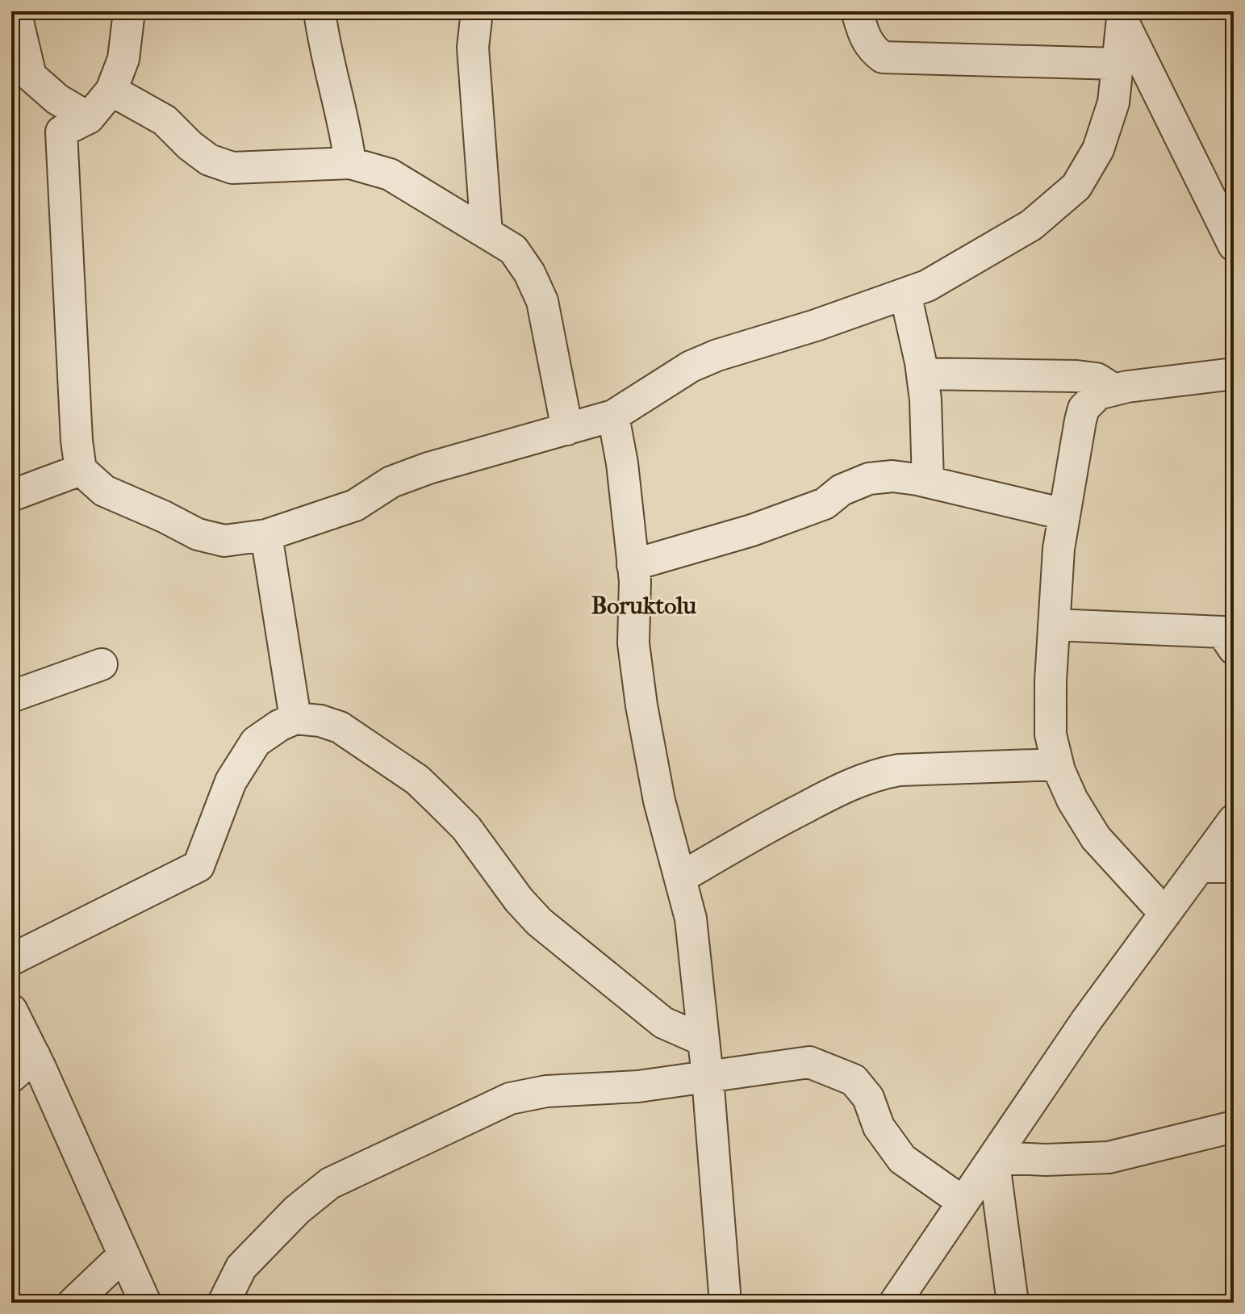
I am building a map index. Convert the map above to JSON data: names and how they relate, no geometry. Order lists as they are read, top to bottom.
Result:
{
  "districts": ["Boruktolu"]
}
